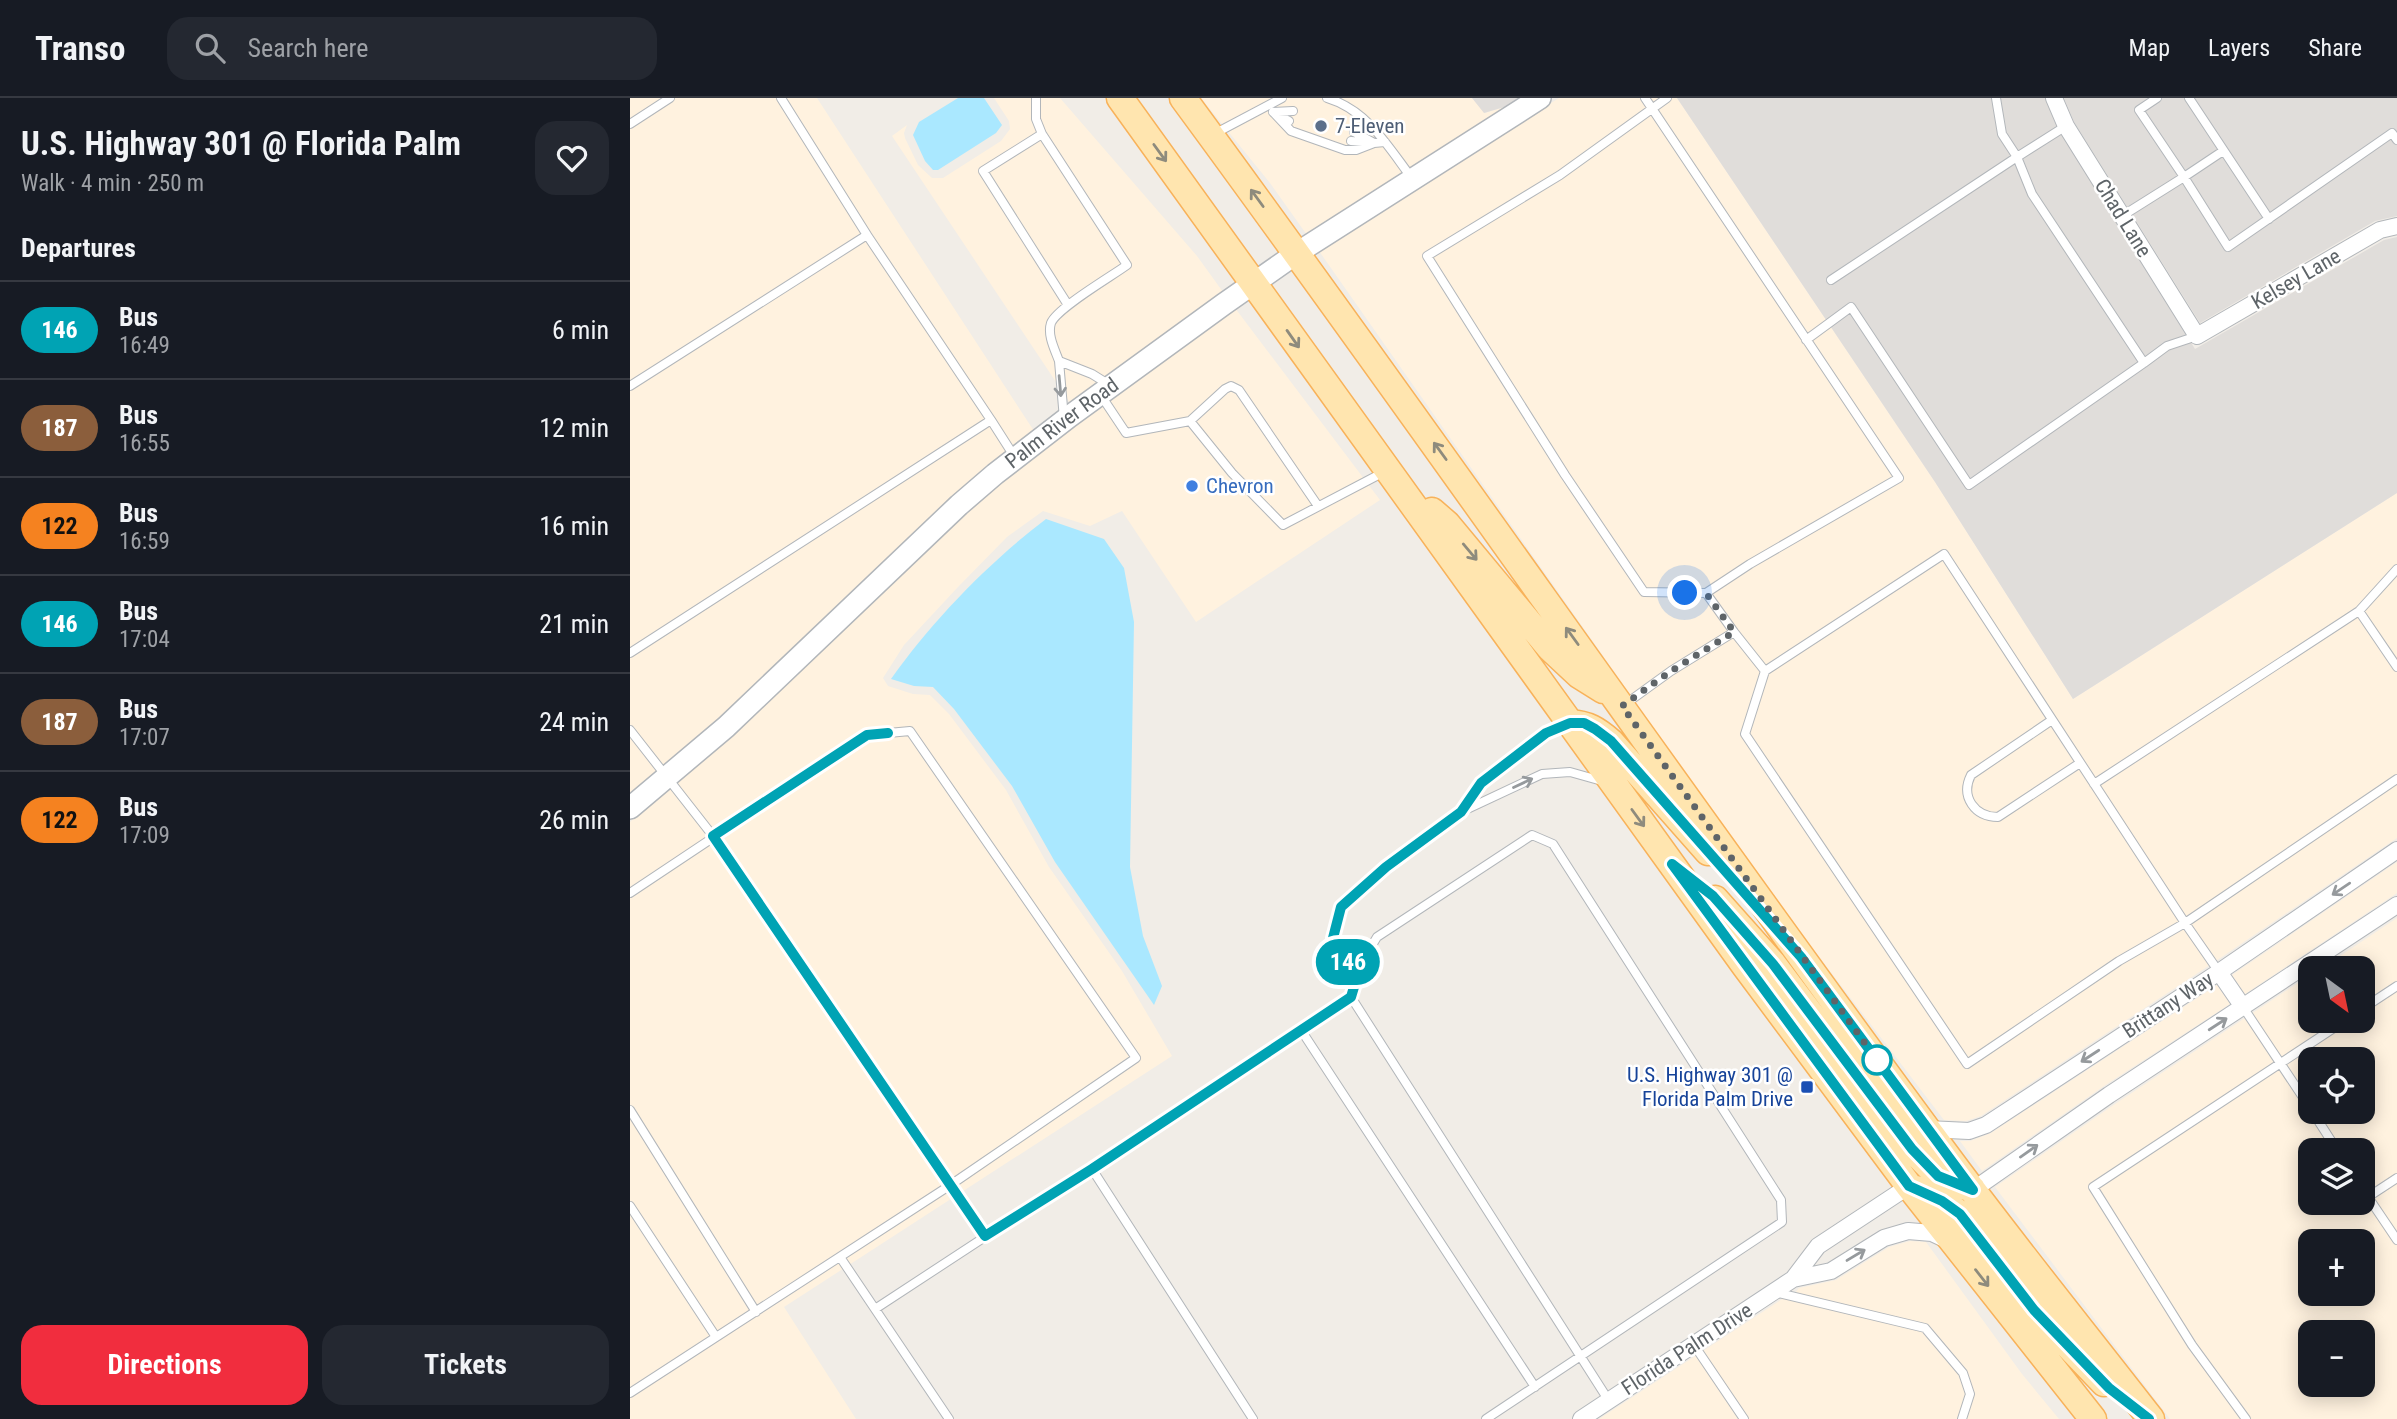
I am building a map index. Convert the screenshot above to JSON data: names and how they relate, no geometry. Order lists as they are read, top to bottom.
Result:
{
  "streets": {
    "street": [
      "Chad Lane",
      "Kelsey Lane",
      "Palm River Road",
      "Brittany Way",
      "Florida Palm Drive"
    ]
  },
  "crossings": [
    ["Chad Lane", "Kelsey Lane"]
  ],
  "places": {
    "other": ["7-Eleven", "Chevron"],
    "transit": ["U.S. Highway 301 @ Florida Palm Drive"]
  },
  "lines": ["bus line 146"],
  "north": "bottom right",
  "page": {
    "header": "Transo",
    "search": "Search here",
    "nav": ["Map", "Layers", "Share"],
    "heading": [
      ["U.S. Highway 301 @ Florida Palm", "Walk · 4 min · 250 m"],
      "Departures"
    ],
    "on_map": "146",
    "list": [
      {
        "mark": "146",
        "name": "Bus",
        "note": "16:49",
        "value": "6 min"
      },
      {
        "mark": "187",
        "name": "Bus",
        "note": "16:55",
        "value": "12 min"
      },
      {
        "mark": "122",
        "name": "Bus",
        "note": "16:59",
        "value": "16 min"
      },
      {
        "mark": "146",
        "name": "Bus",
        "note": "17:04",
        "value": "21 min"
      },
      {
        "mark": "187",
        "name": "Bus",
        "note": "17:07",
        "value": "24 min"
      },
      {
        "mark": "122",
        "name": "Bus",
        "note": "17:09",
        "value": "26 min"
      }
    ],
    "map_buttons": ["+", "−"],
    "buttons": ["Directions", "Tickets"]
  }
}
